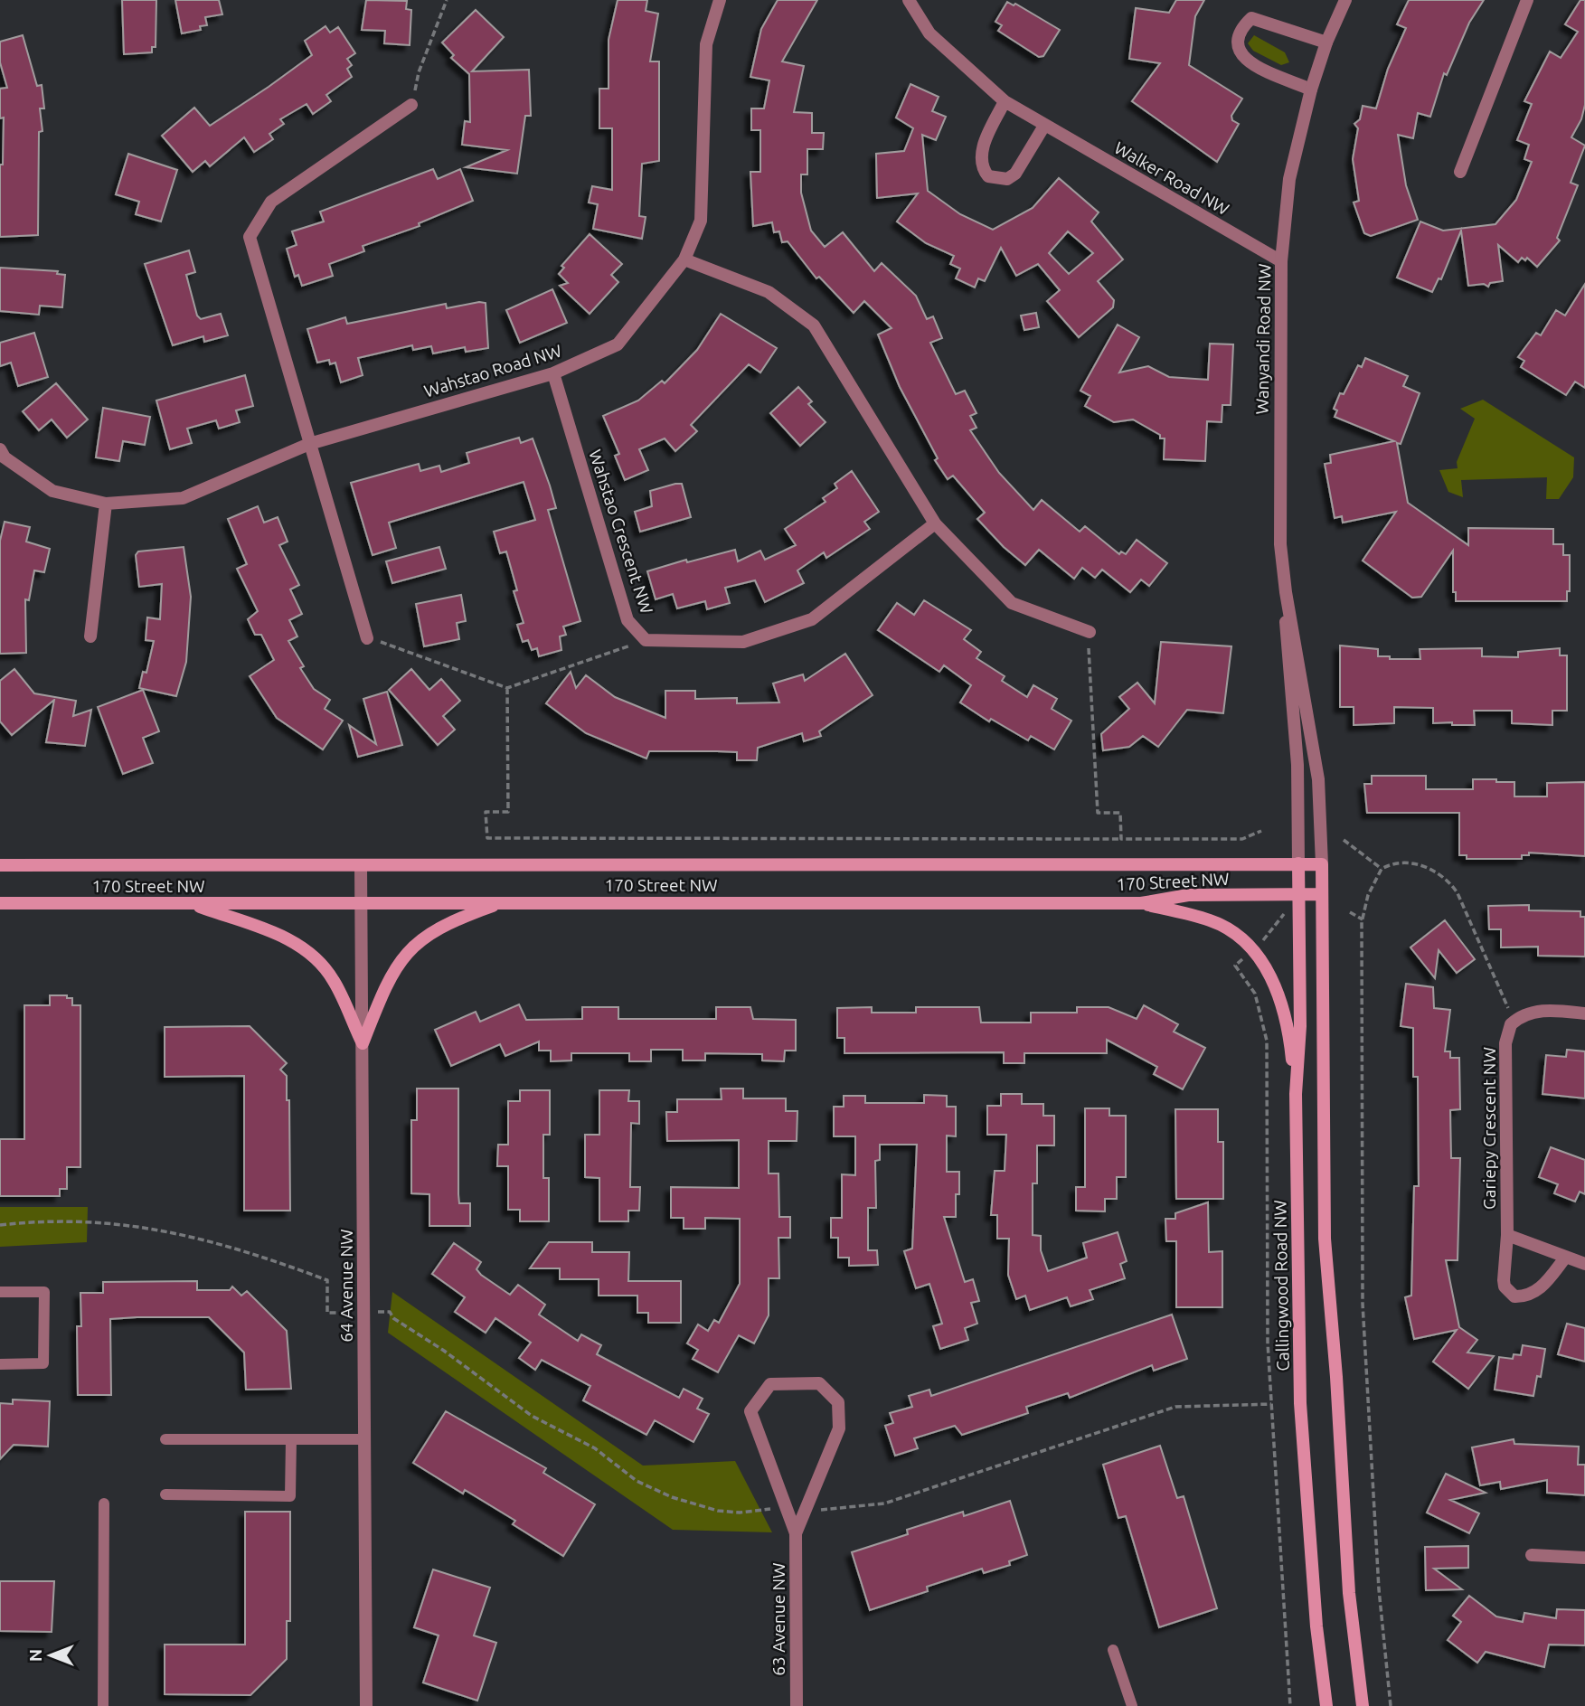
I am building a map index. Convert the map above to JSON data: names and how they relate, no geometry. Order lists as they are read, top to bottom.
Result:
{
  "streets": {
    "main road": ["170 Street NW", "Callingwood Road NW"],
    "street": [
      "Walker Road NW",
      "Wanyandi Road NW",
      "Wahstao Road NW",
      "Wahstao Crescent NW",
      "Gariepy Crescent NW",
      "64 Avenue NW",
      "63 Avenue NW"
    ]
  },
  "crossings": [
    ["Walker Road NW", "Wanyandi Road NW"],
    ["Wanyandi Road NW", "170 Street NW"],
    ["Wanyandi Road NW", "Callingwood Road NW"],
    ["Wahstao Road NW", "Wahstao Crescent NW"],
    ["170 Street NW", "64 Avenue NW"],
    ["170 Street NW", "Callingwood Road NW"]
  ],
  "north": "left"
}
